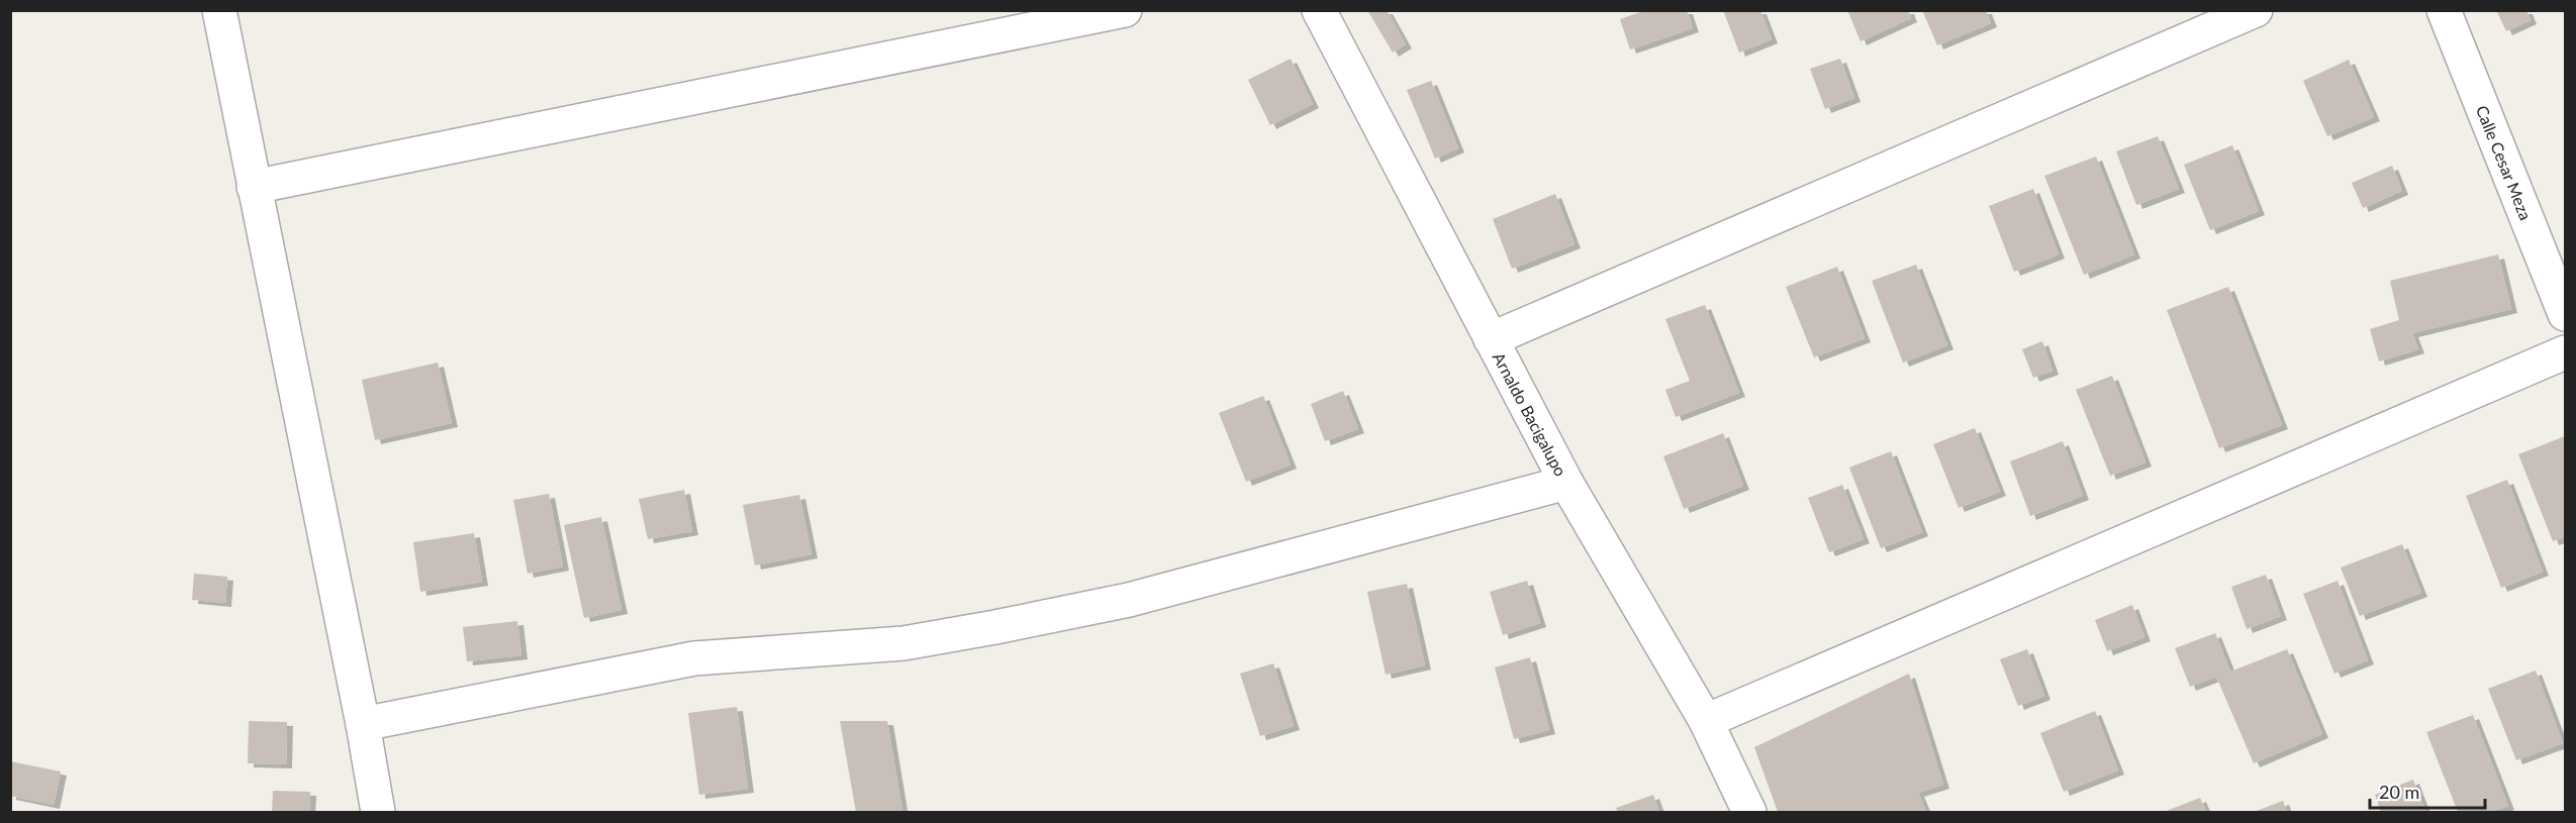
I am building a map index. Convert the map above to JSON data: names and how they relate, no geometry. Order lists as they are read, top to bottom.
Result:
{
  "streets": {
    "street": ["Calle Cesar Meza", "Arnaldo Bacigalupo"]
  },
  "scale_bar": "20 m"
}
